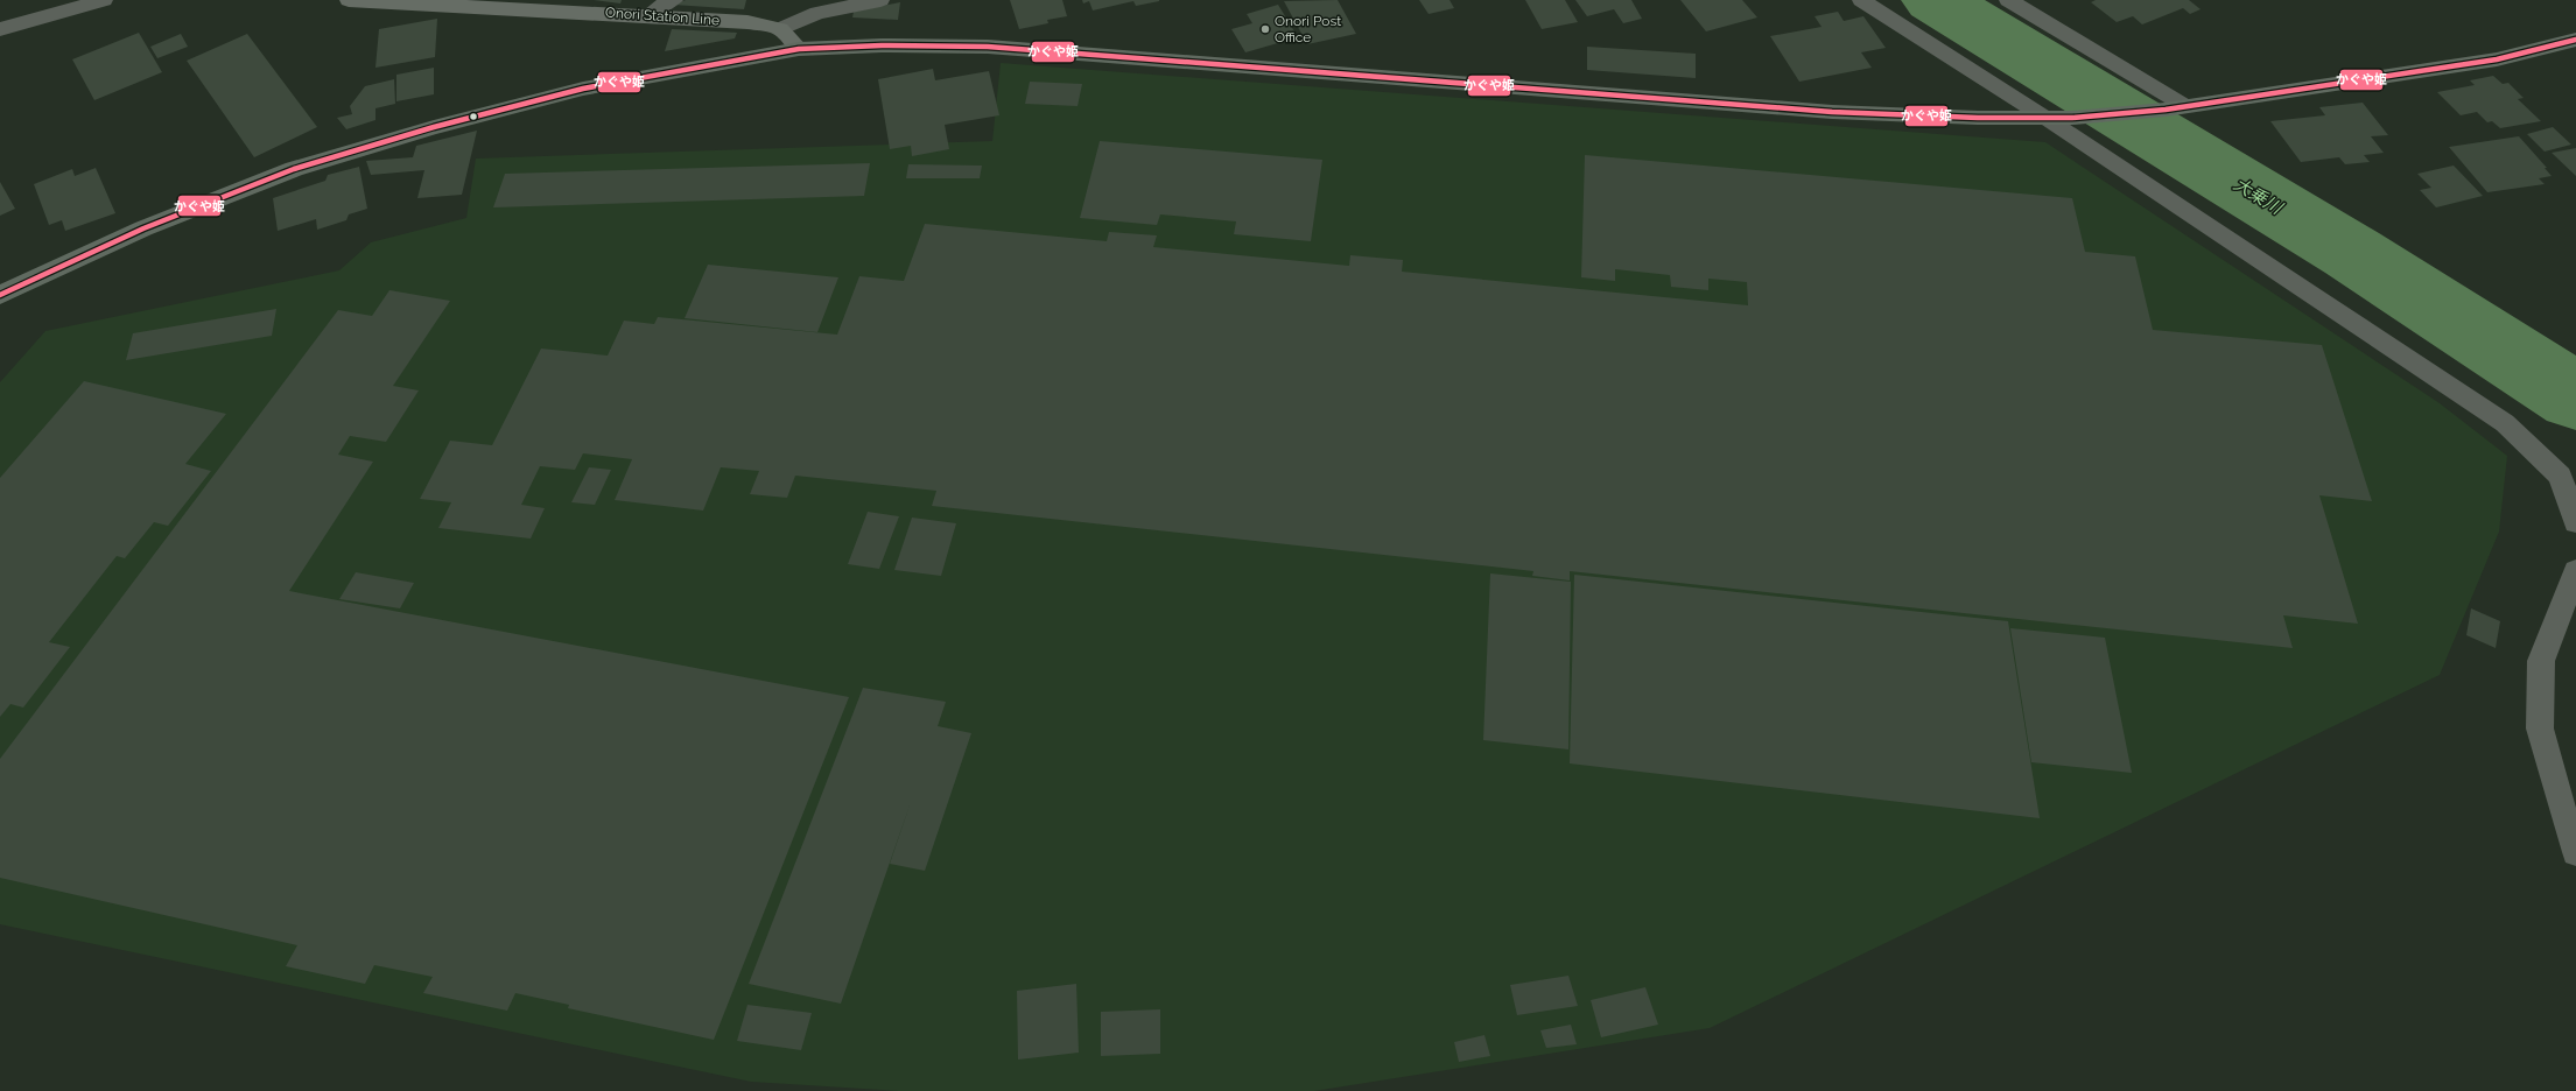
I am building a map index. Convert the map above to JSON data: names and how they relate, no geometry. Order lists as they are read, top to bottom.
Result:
{
  "streets": {
    "main road": ["Onori Station Line"]
  },
  "water": ["大乗川"],
  "places": ["Onori Post Office"],
  "lines": ["transit line かぐや姫"]
}
